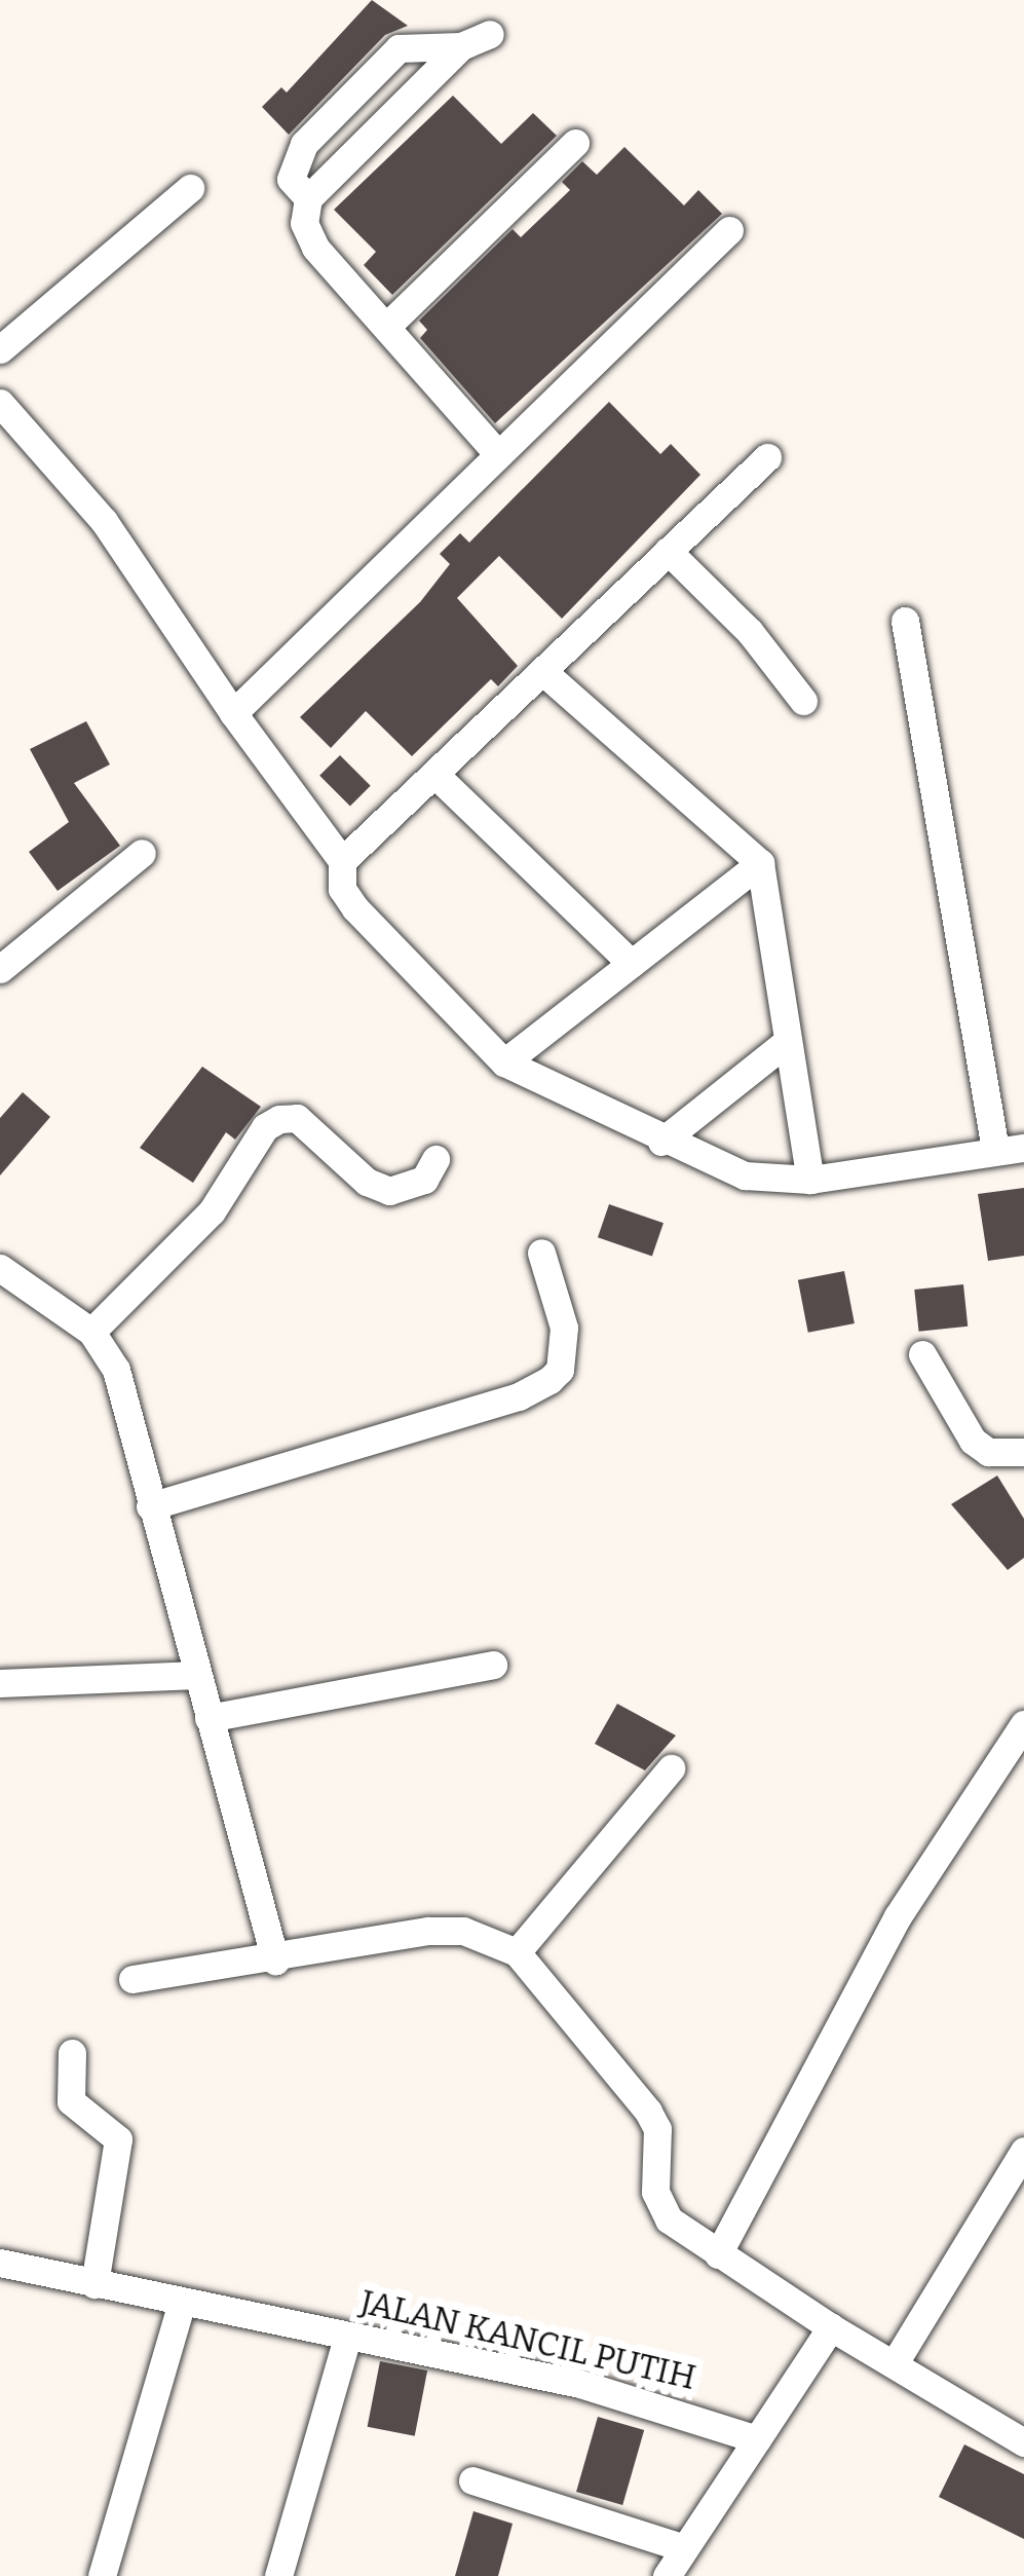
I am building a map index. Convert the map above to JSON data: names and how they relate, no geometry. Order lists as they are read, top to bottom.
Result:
{
  "streets": {
    "street": ["JALAN KANCIL PUTIH"]
  }
}
